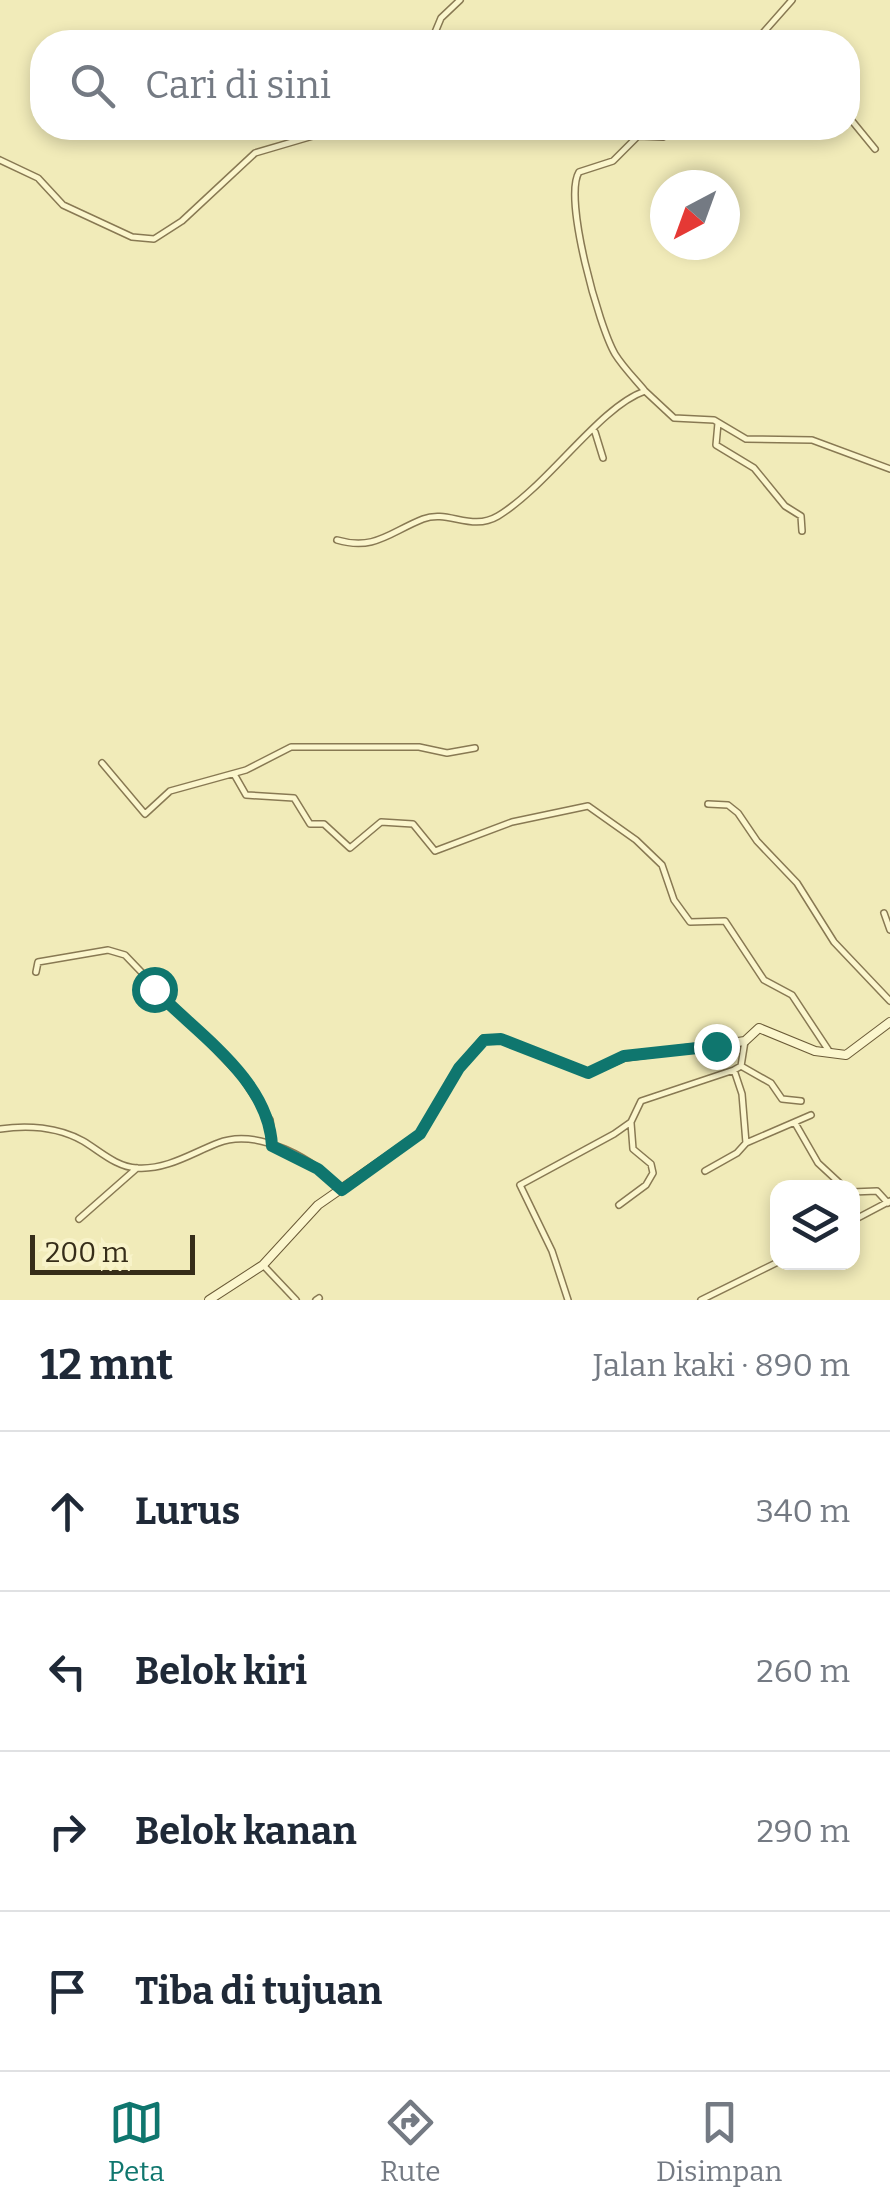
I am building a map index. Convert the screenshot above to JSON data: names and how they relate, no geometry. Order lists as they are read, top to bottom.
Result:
{
  "scale_bar": "200 m",
  "north": "bottom left",
  "page": {
    "search": "Cari di sini",
    "scale": "200 m",
    "heading": ["12 mnt", "Jalan kaki · 890 m"],
    "list": [
      ["Lurus", "340 m"],
      ["Belok kiri", "260 m"],
      ["Belok kanan", "290 m"],
      "Tiba di tujuan"
    ],
    "nav": ["Peta", "Rute", "Disimpan"]
  }
}
